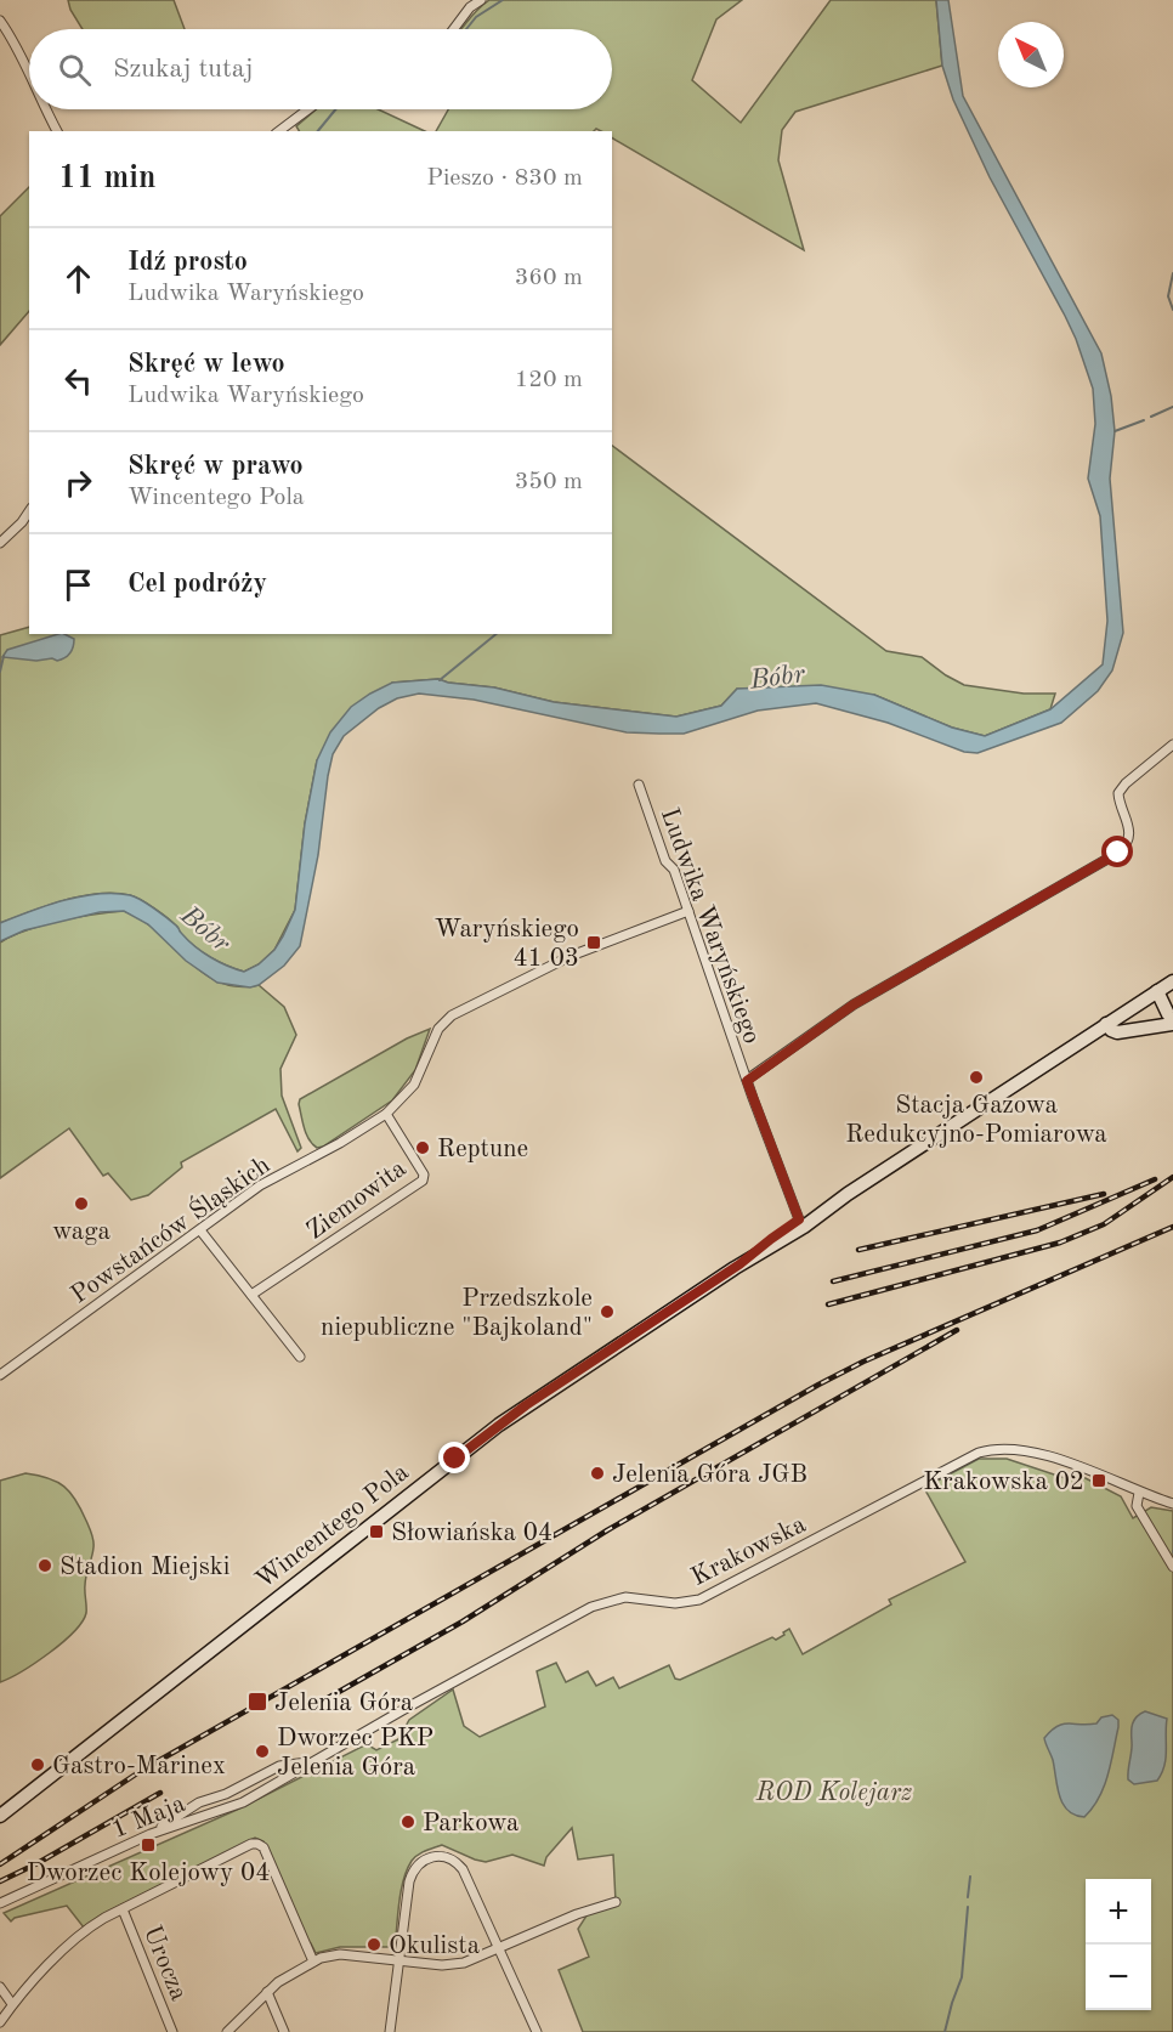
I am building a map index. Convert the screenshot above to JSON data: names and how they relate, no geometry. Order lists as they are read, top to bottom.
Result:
{
  "streets": {
    "street": [
      "Ludwika Waryńskiego",
      "Ziemowita",
      "Powstańców Śląskich",
      "Wincentego Pola",
      "Krakowska",
      "1 Maja",
      "Urocza"
    ]
  },
  "crossings": [
    ["Ludwika Waryńskiego", "Powstańców Śląskich"],
    ["Ludwika Waryńskiego", "Wincentego Pola"],
    ["Ziemowita", "Powstańców Śląskich"],
    ["Krakowska", "1 Maja"]
  ],
  "water": ["Bóbr"],
  "parks": ["ROD Kolejarz"],
  "places": {
    "transit": [
      "Waryńskiego 41 03",
      "Krakowska 02",
      "Słowiańska 04",
      "Jelenia Góra",
      "Dworzec Kolejowy 04"
    ],
    "other": [
      "Stacja Gazowa Redukcyjno-Pomiarowa",
      "Reptune",
      "waga",
      "Przedszkole niepubliczne \"Bajkoland\"",
      "Jelenia Góra JGB",
      "Stadion Miejski",
      "Dworzec PKP Jelenia Góra",
      "Gastro-Marinex",
      "Parkowa",
      "Okulista"
    ]
  },
  "north": "top left",
  "page": {
    "search": "Szukaj tutaj",
    "heading": ["11 min", "Pieszo · 830 m"],
    "list": [
      ["Idź prosto", "Ludwika Waryńskiego", "360 m"],
      ["Skręć w lewo", "Ludwika Waryńskiego", "120 m"],
      ["Skręć w prawo", "Wincentego Pola", "350 m"],
      "Cel podróży"
    ],
    "map_buttons": ["+", "−"]
  }
}
